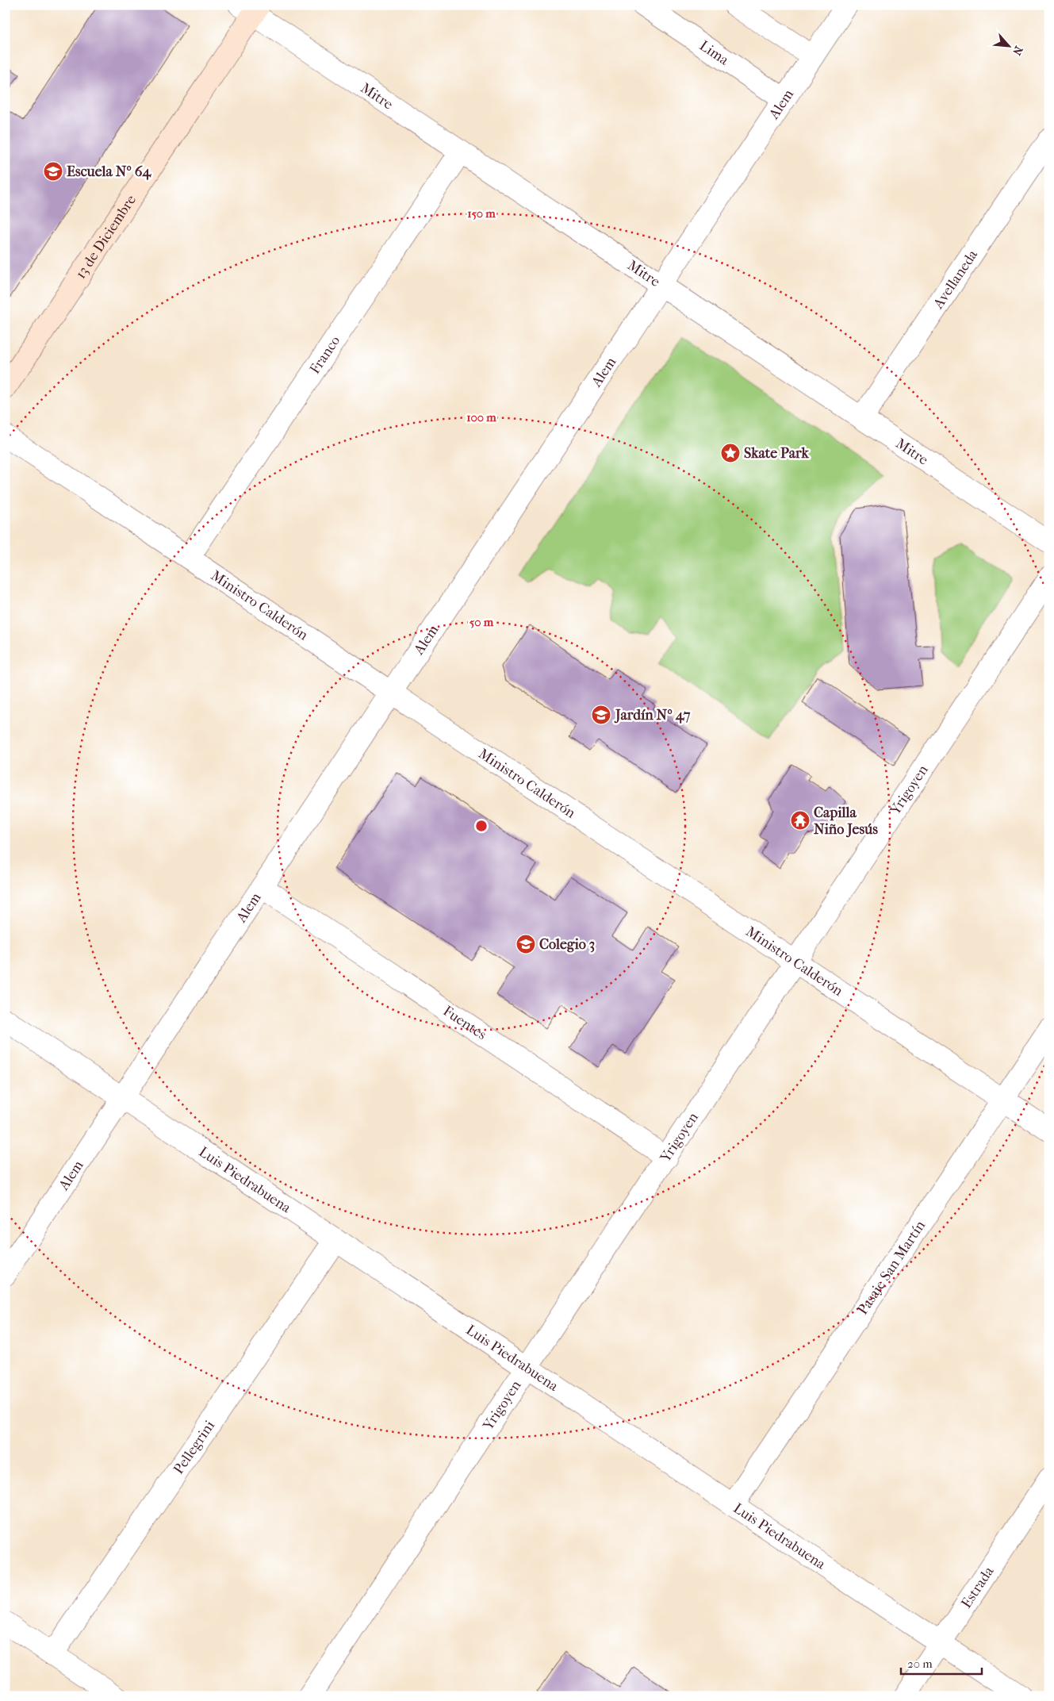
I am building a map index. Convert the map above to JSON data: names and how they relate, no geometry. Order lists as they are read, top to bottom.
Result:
{
  "streets": {
    "street": [
      "Lima",
      "Mitre",
      "Alem",
      "13 de Diciembre",
      "Avellaneda",
      "Franco",
      "Ministro Calderón",
      "Yrigoyen",
      "Fuentes",
      "Luis Piedrabuena",
      "Pasaje San Martín",
      "Pellegrini",
      "Estrada"
    ]
  },
  "crossings": [
    ["Lima", "Alem"],
    ["Mitre", "Alem"],
    ["Mitre", "13 de Diciembre"],
    ["Mitre", "Avellaneda"],
    ["Mitre", "Franco"],
    ["Alem", "Ministro Calderón"],
    ["Alem", "Fuentes"],
    ["Alem", "Luis Piedrabuena"],
    ["Franco", "Ministro Calderón"],
    ["Ministro Calderón", "Yrigoyen"],
    ["Ministro Calderón", "Pasaje San Martín"],
    ["Yrigoyen", "Fuentes"],
    ["Yrigoyen", "Luis Piedrabuena"],
    ["Luis Piedrabuena", "Pasaje San Martín"],
    ["Luis Piedrabuena", "Pellegrini"],
    ["Luis Piedrabuena", "Estrada"]
  ],
  "places": {
    "school or university": ["Escuela Nº 64", "Jardín Nº 47", "Colegio 3"],
    "place": ["Skate Park"],
    "temple": ["Capilla Niño Jesús"]
  },
  "scale_bar": "20 m",
  "north": "bottom right",
  "rings": ["150 m", "100 m", "50 m"]
}
